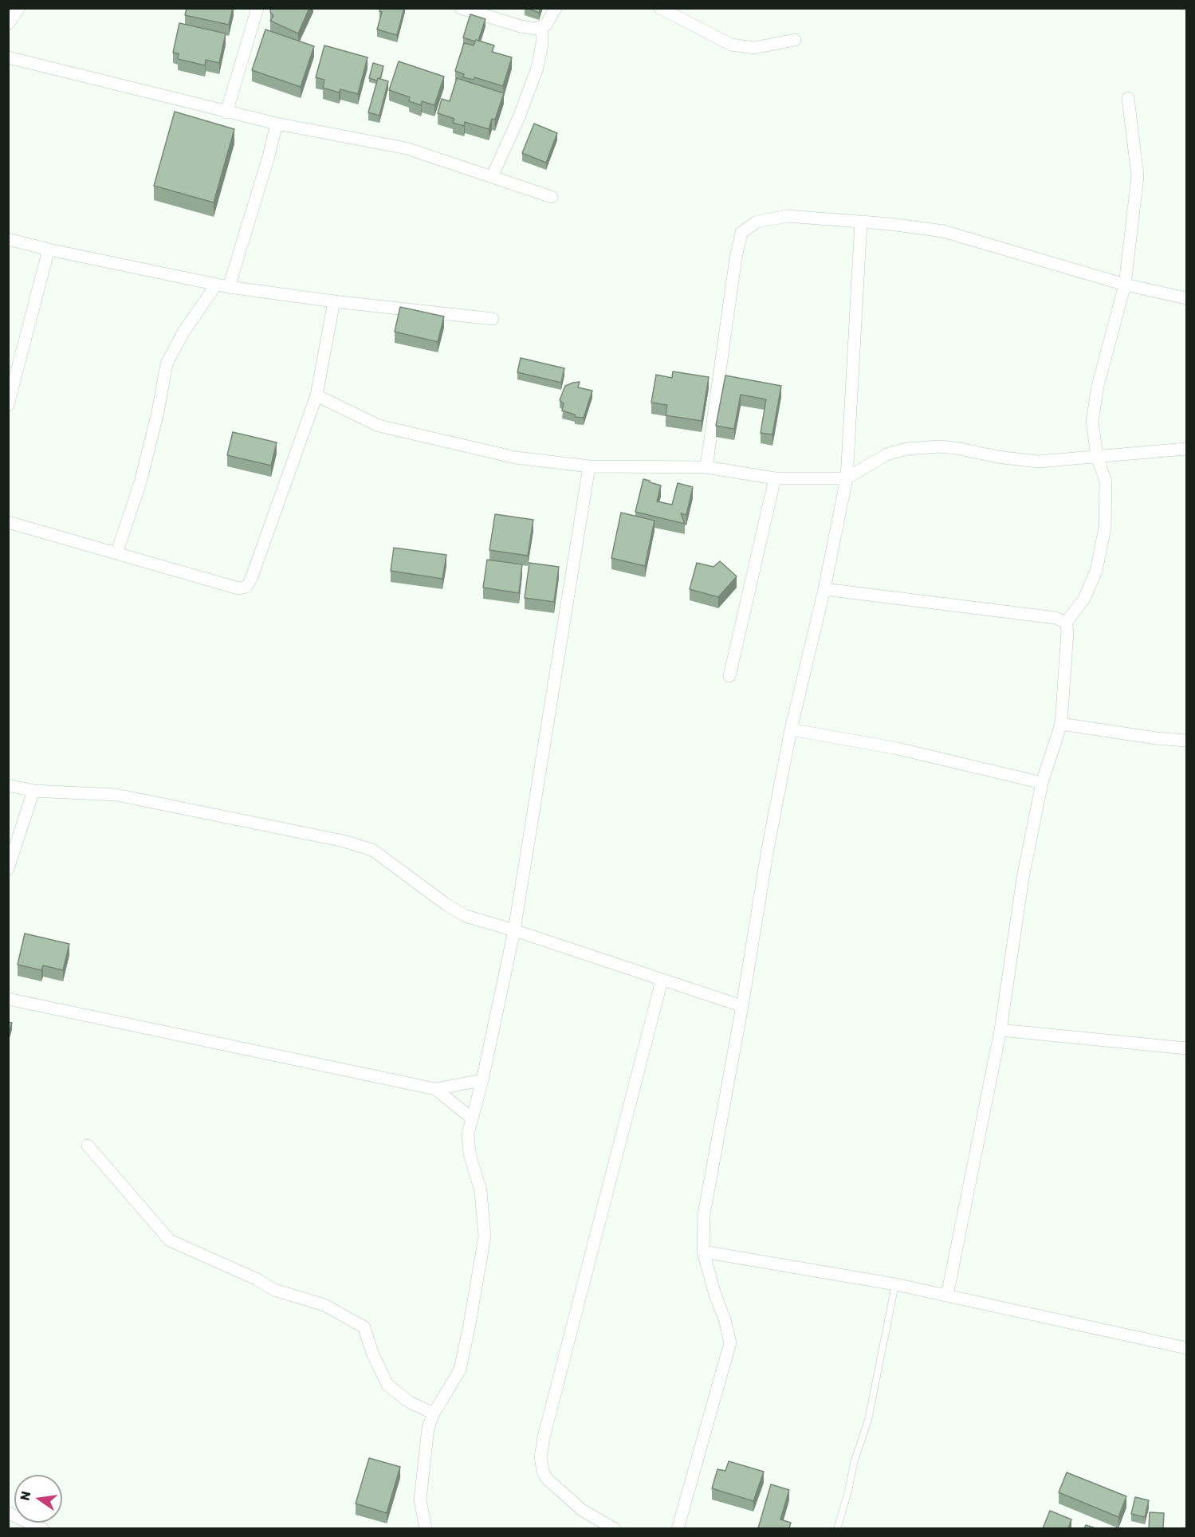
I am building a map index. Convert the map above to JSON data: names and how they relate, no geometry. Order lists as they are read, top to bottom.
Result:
{
  "north": "left"
}
